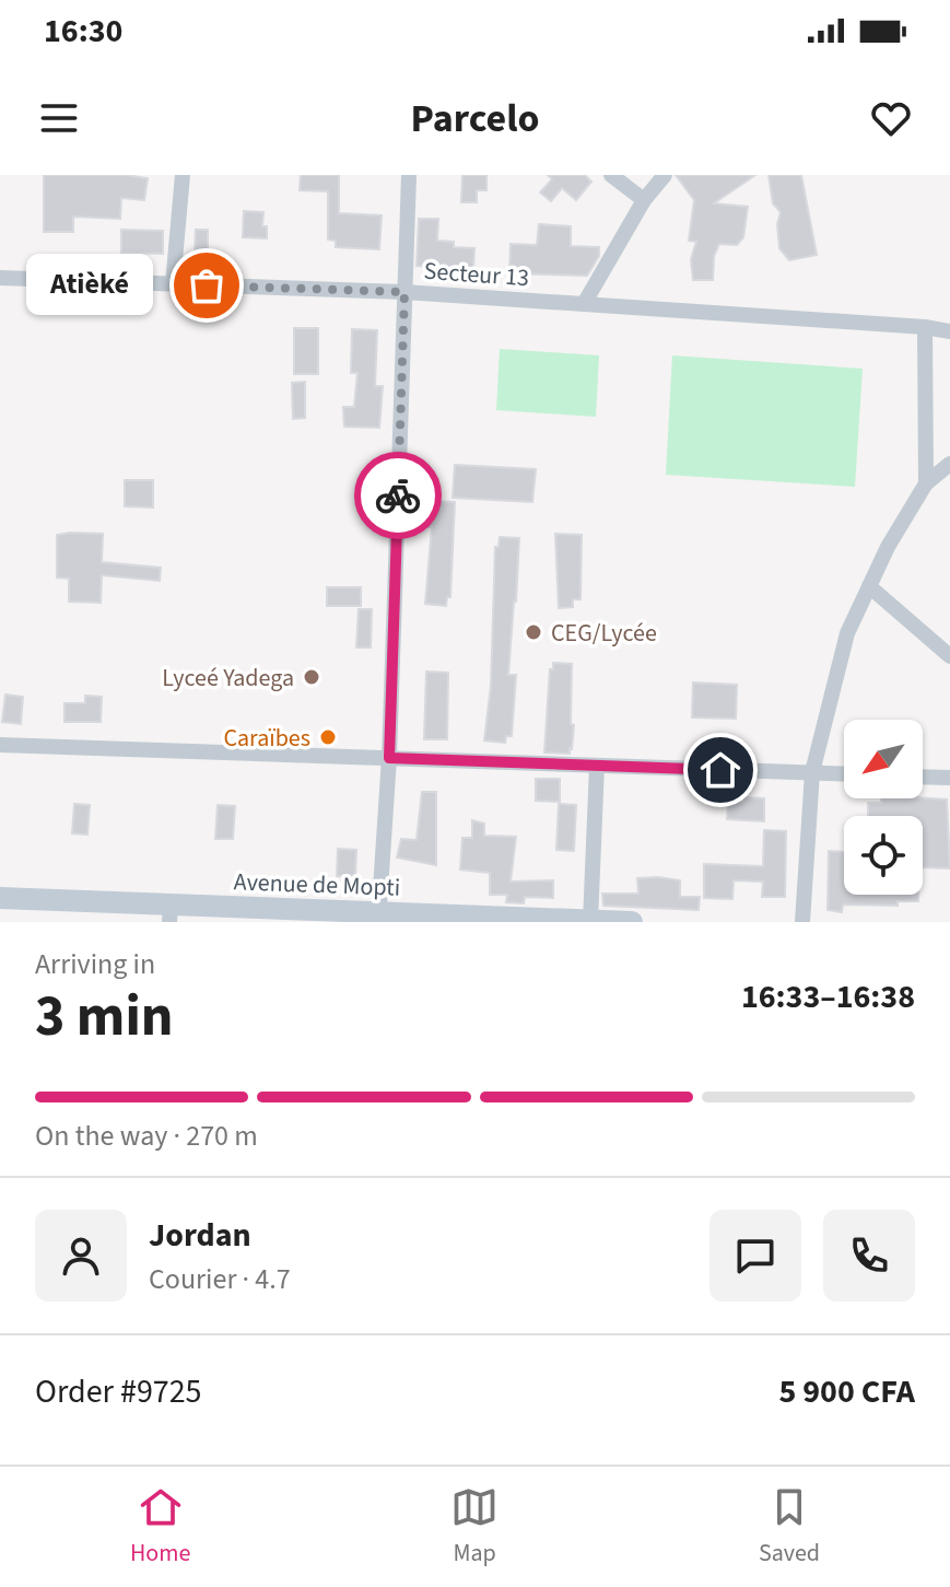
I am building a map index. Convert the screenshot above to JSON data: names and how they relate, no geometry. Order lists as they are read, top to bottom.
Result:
{
  "streets": {
    "street": ["Secteur 13", "Avenue de Mopti"]
  },
  "places": [
    "Atièké",
    "CEG/Lycée",
    "Lyceé Yadega",
    "Caraïbes"
  ],
  "north": "bottom left",
  "page": {
    "status": "16:30",
    "header": "Parcelo",
    "bubble": "Atièké",
    "heading": ["3 min", "Arriving in", "16:33–16:38"],
    "panel": [
      "Jordan",
      "Courier · 4.7",
      "Order #9725",
      "5 900 CFA"
    ],
    "bar": "On the way · 270 m",
    "tabs": ["Home", "Map", "Saved"]
  }
}
